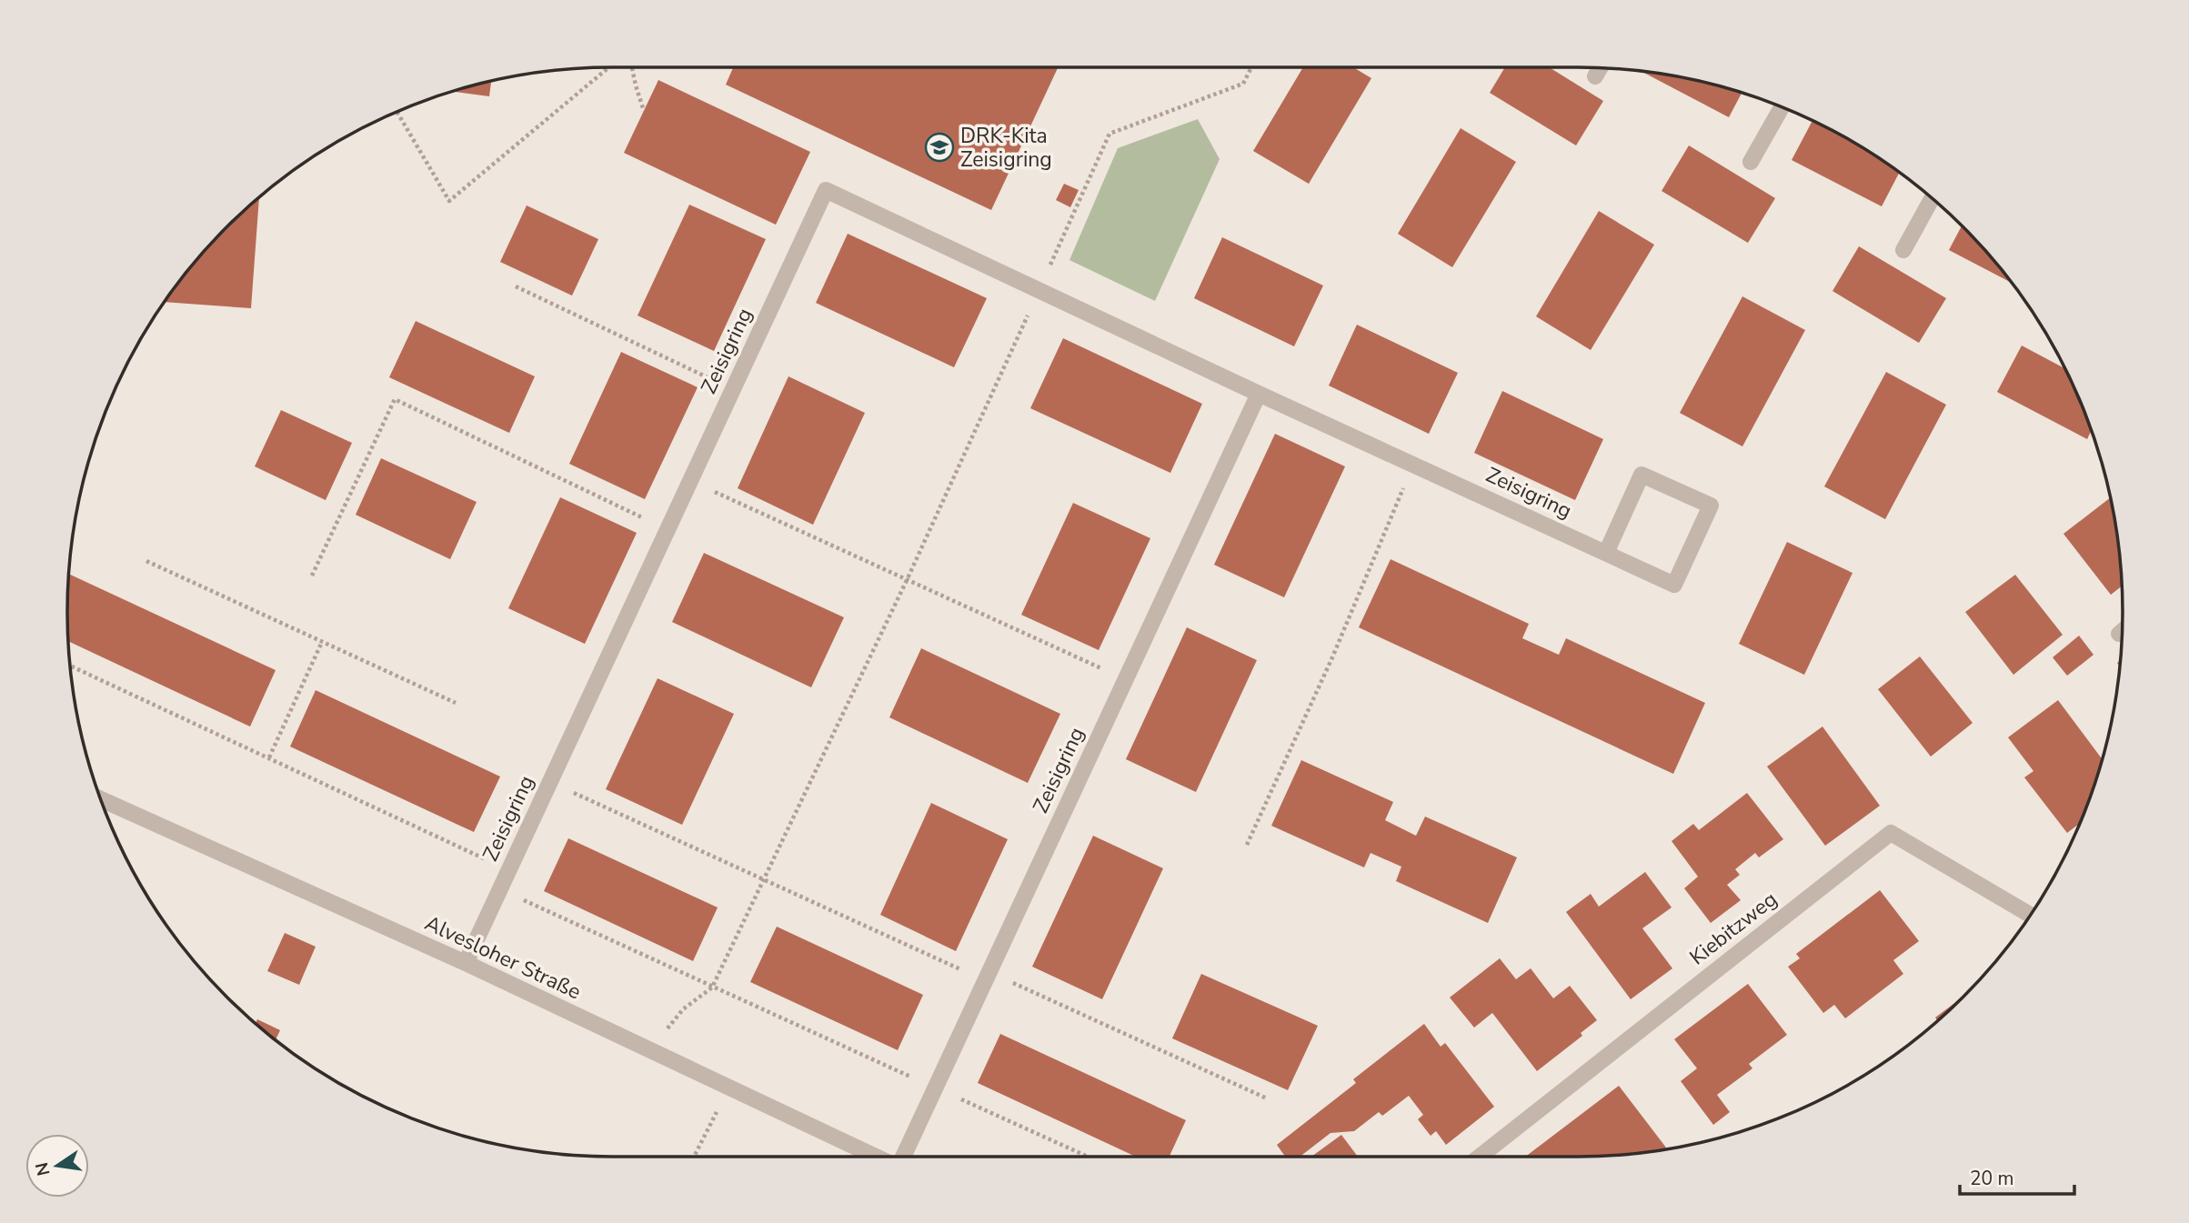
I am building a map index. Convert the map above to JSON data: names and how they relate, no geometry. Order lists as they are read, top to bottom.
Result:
{
  "streets": {
    "street": ["Zeisigring", "Kiebitzweg", "Alvesloher Straße"]
  },
  "crossings": [
    ["Zeisigring", "Alvesloher Straße"]
  ],
  "places": {
    "school or university": ["DRK-Kita Zeisigring"]
  },
  "scale_bar": "20 m",
  "north": "left"
}
